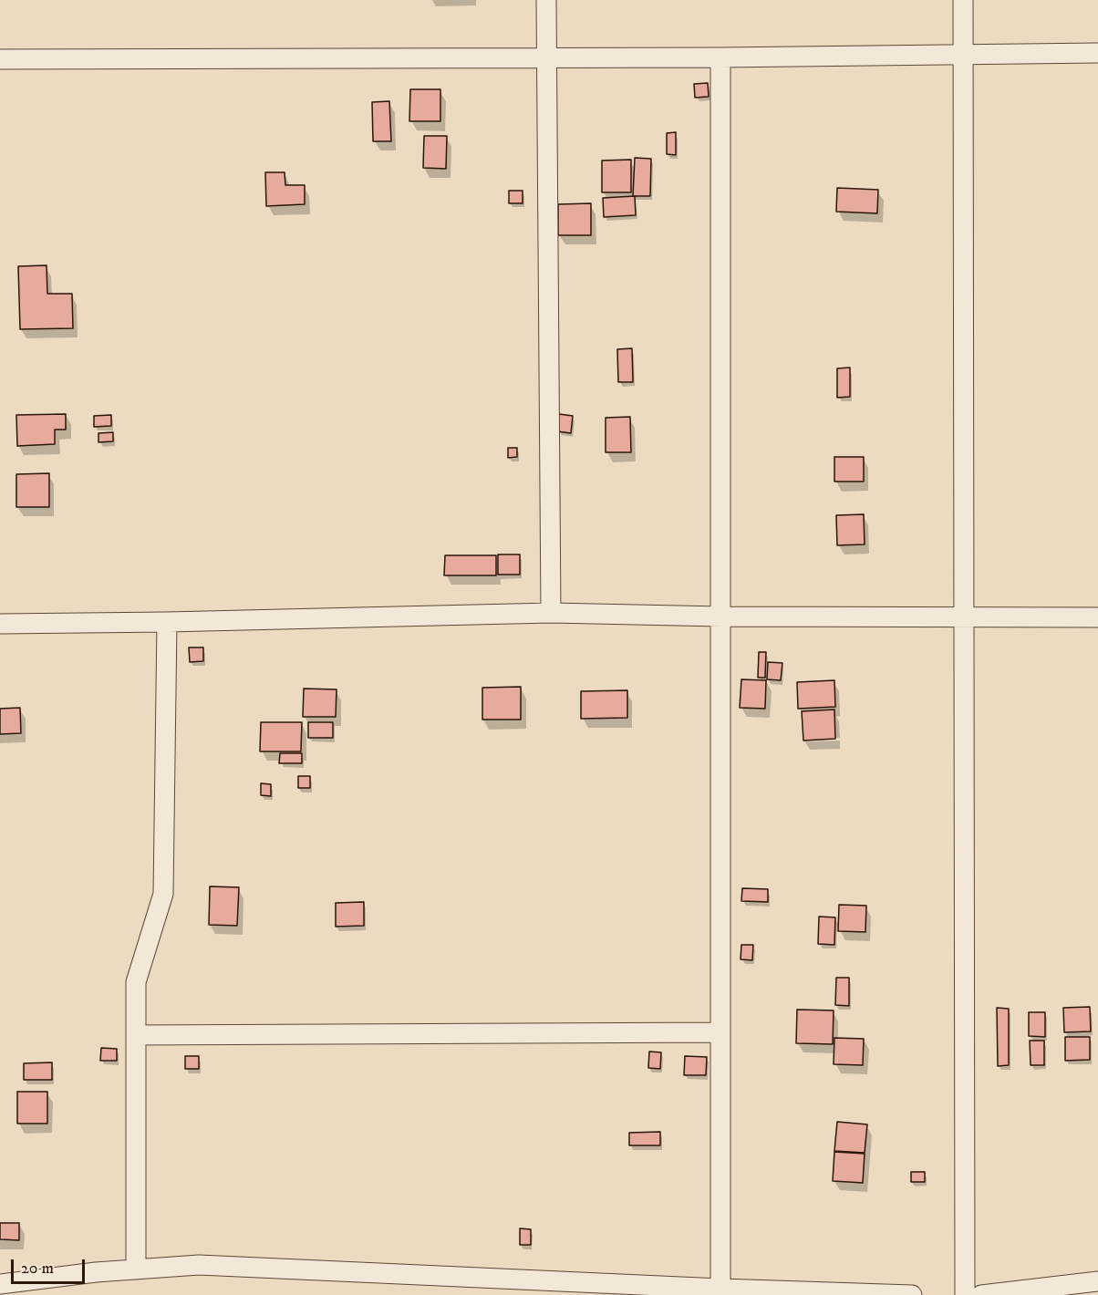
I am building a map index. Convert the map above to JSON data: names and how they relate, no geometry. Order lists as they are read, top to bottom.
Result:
{
  "scale_bar": "20 m"
}
